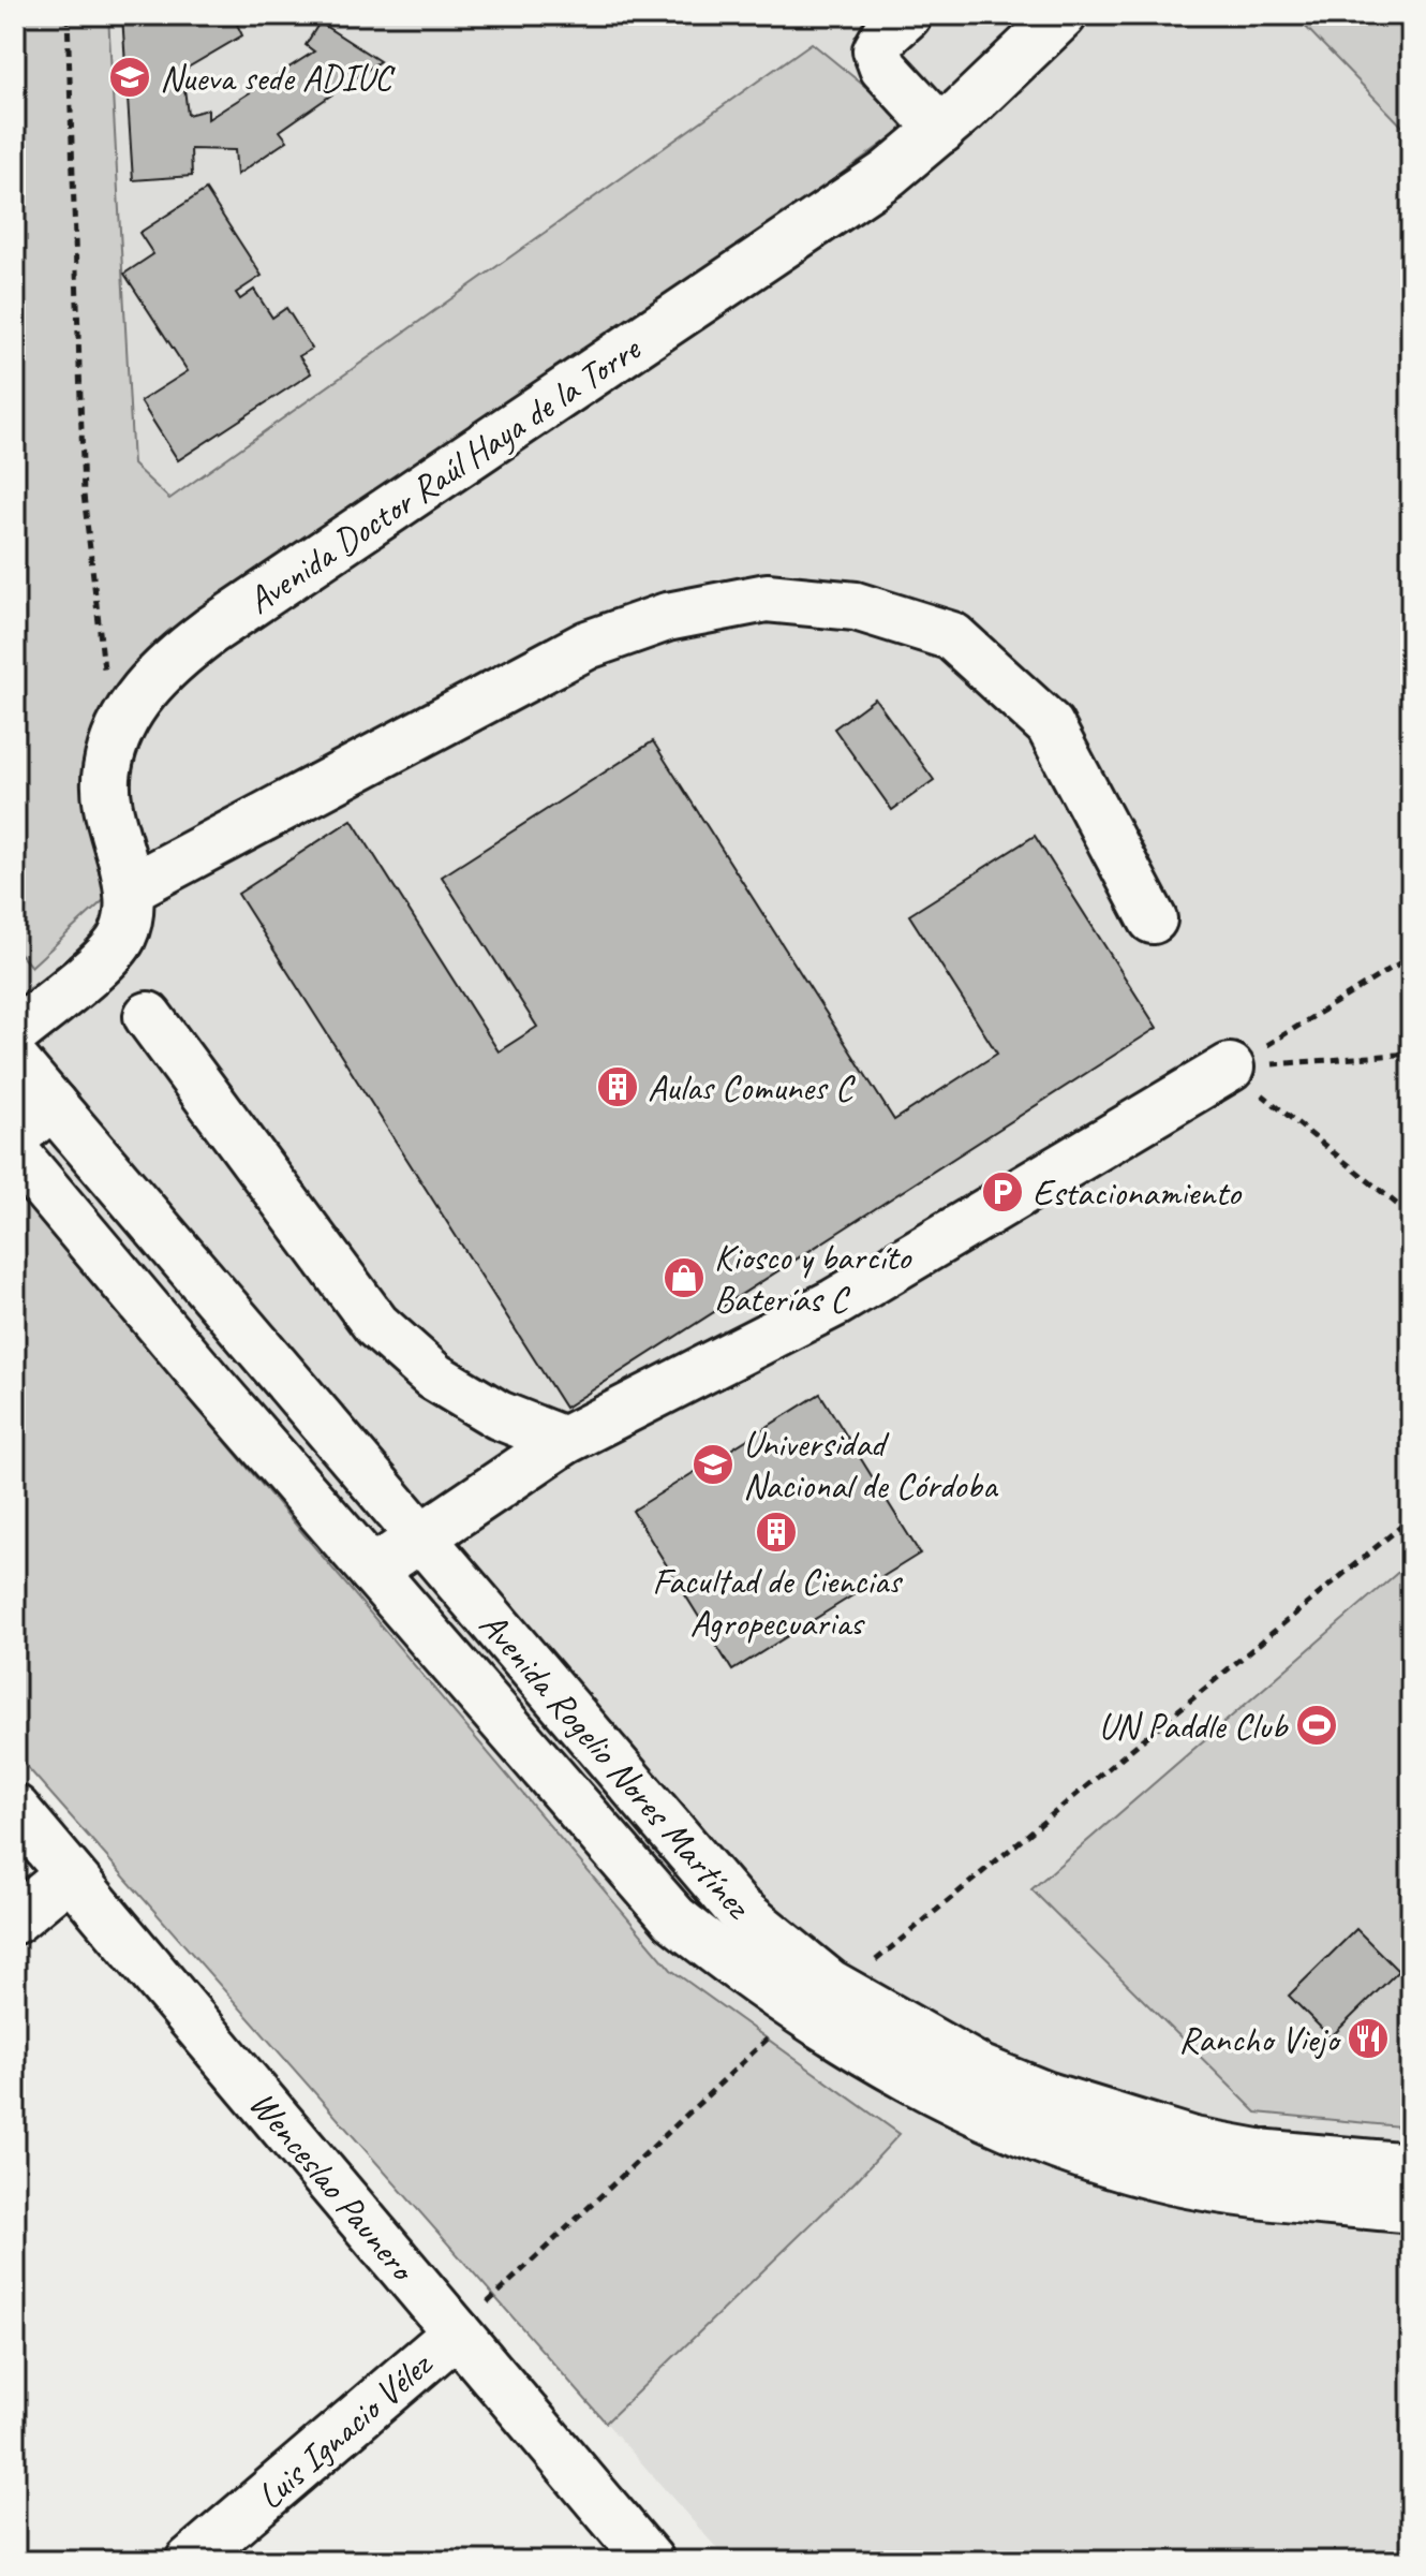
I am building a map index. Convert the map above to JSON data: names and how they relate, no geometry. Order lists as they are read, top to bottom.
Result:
{
  "streets": {
    "main road": [
      "Avenida Doctor Raúl Haya de la Torre",
      "Avenida Rogelio Nores Martínez",
      "Wenceslao Paunero",
      "Luis Ignacio Vélez"
    ]
  },
  "crossings": [
    ["Wenceslao Paunero", "Luis Ignacio Vélez"]
  ],
  "places": {
    "school or university": ["Nueva sede ADIUC", "Universidad Nacional de Córdoba"],
    "building": ["Aulas Comunes C", "Facultad de Ciencias Agropecuarias"],
    "parking": ["Estacionamiento"],
    "shop": ["Kiosco y barcíto Baterías C"],
    "sports": ["UN Paddle Club"],
    "restaurant": ["Rancho Viejo"]
  }
}
